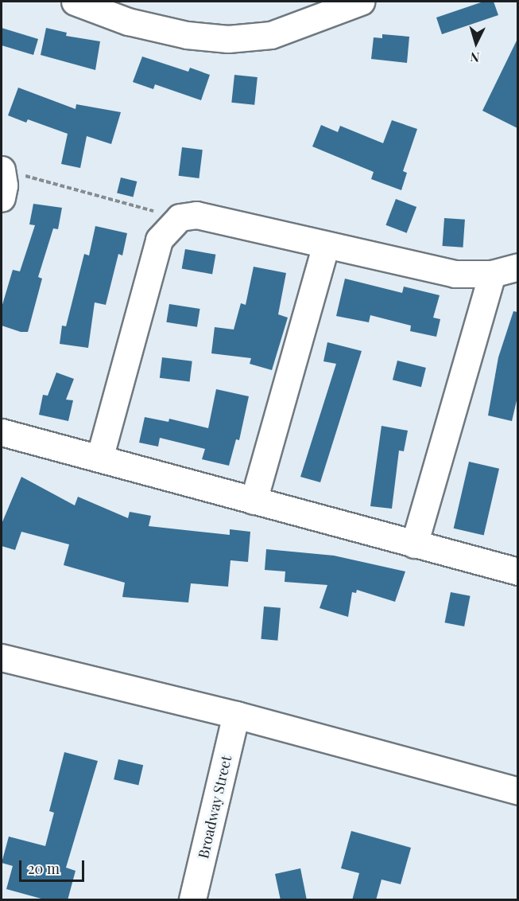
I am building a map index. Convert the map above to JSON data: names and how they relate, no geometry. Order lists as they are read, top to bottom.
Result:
{
  "streets": {
    "street": ["Broadway Street"]
  },
  "scale_bar": "20 m",
  "north": "bottom"
}
